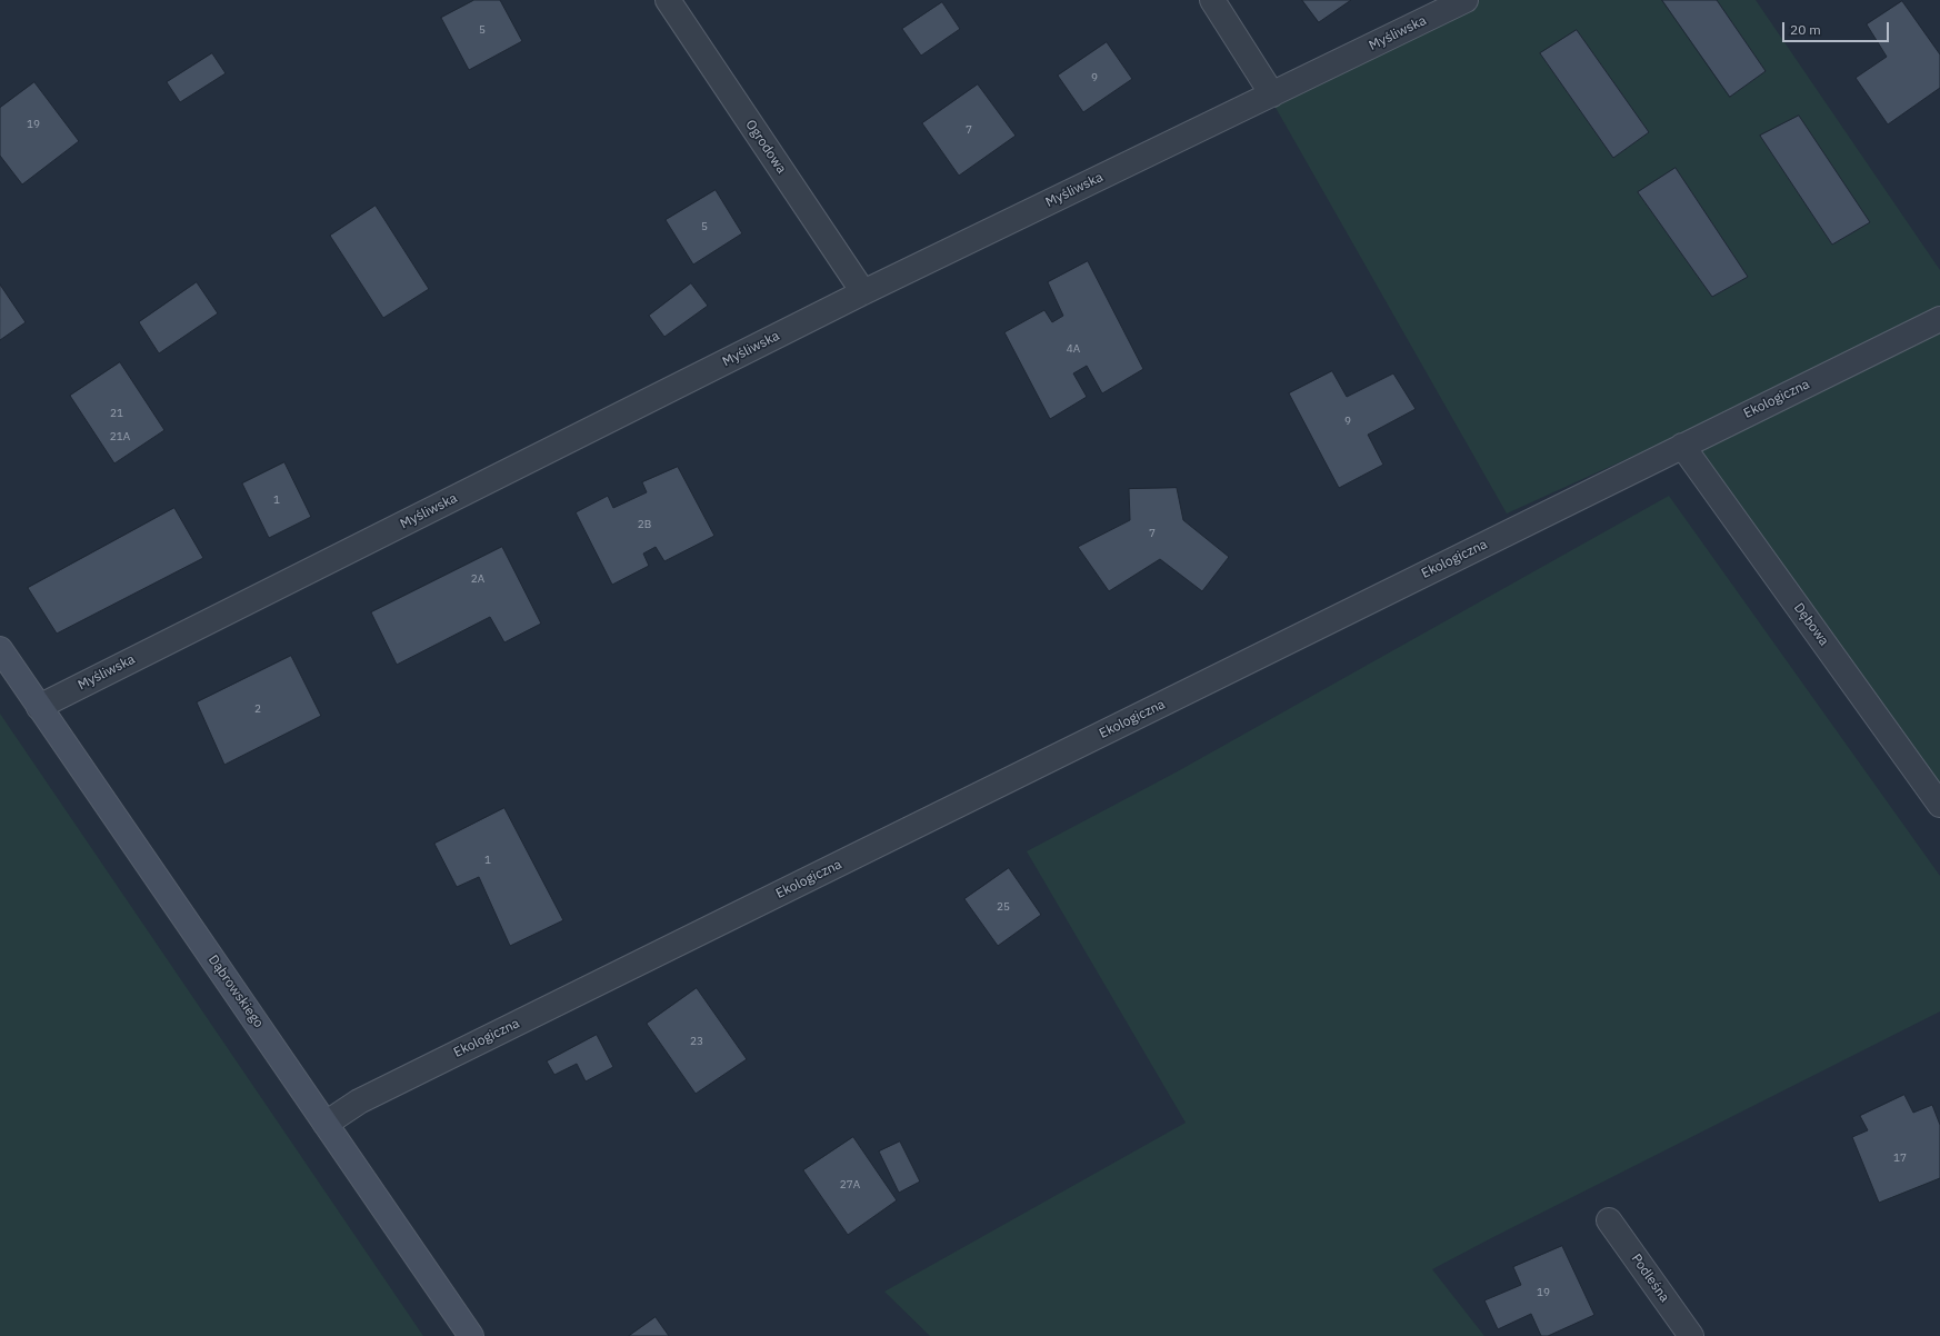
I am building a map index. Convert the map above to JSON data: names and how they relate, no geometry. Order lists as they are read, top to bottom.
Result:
{
  "streets": {
    "street": [
      "Myśliwska",
      "Ogrodowa",
      "Ekologiczna",
      "Dębowa",
      "Dąbrowskiego",
      "Podleśna"
    ]
  },
  "crossings": [
    ["Myśliwska", "Ogrodowa"],
    ["Myśliwska", "Dąbrowskiego"],
    ["Ekologiczna", "Dębowa"],
    ["Ekologiczna", "Dąbrowskiego"]
  ],
  "house_numbers": [
    "5",
    "9",
    "19",
    "7",
    "5",
    "4A",
    "21",
    "9",
    "21A",
    "1",
    "2B",
    "7",
    "2A",
    "2",
    "1",
    "25",
    "23",
    "17",
    "27A",
    "19"
  ],
  "scale_bar": "20 m"
}
